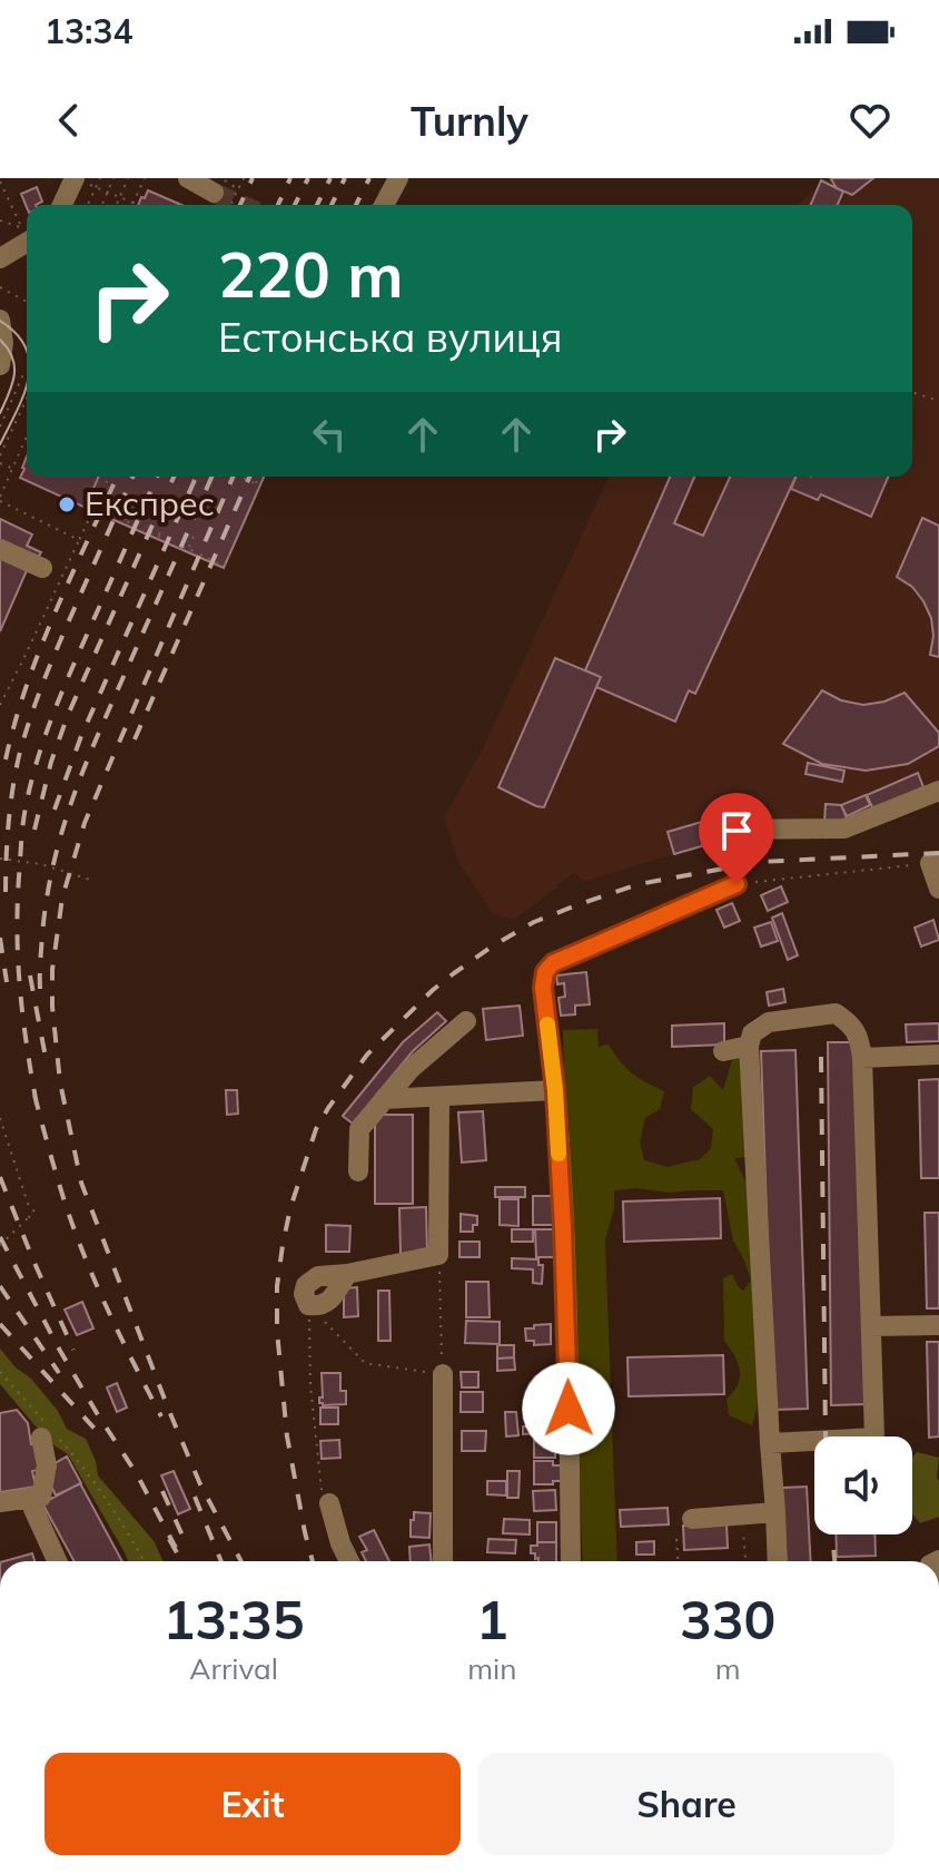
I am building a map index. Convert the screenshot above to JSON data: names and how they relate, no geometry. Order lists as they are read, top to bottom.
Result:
{
  "places": ["Експрес"],
  "page": {
    "status": "13:34",
    "header": "Turnly",
    "turn": ["220 m", "Естонська вулиця"],
    "eta": [
      "13:35",
      "Arrival",
      "1",
      "min",
      "330",
      "m"
    ],
    "buttons": ["Exit", "Share"]
  }
}
